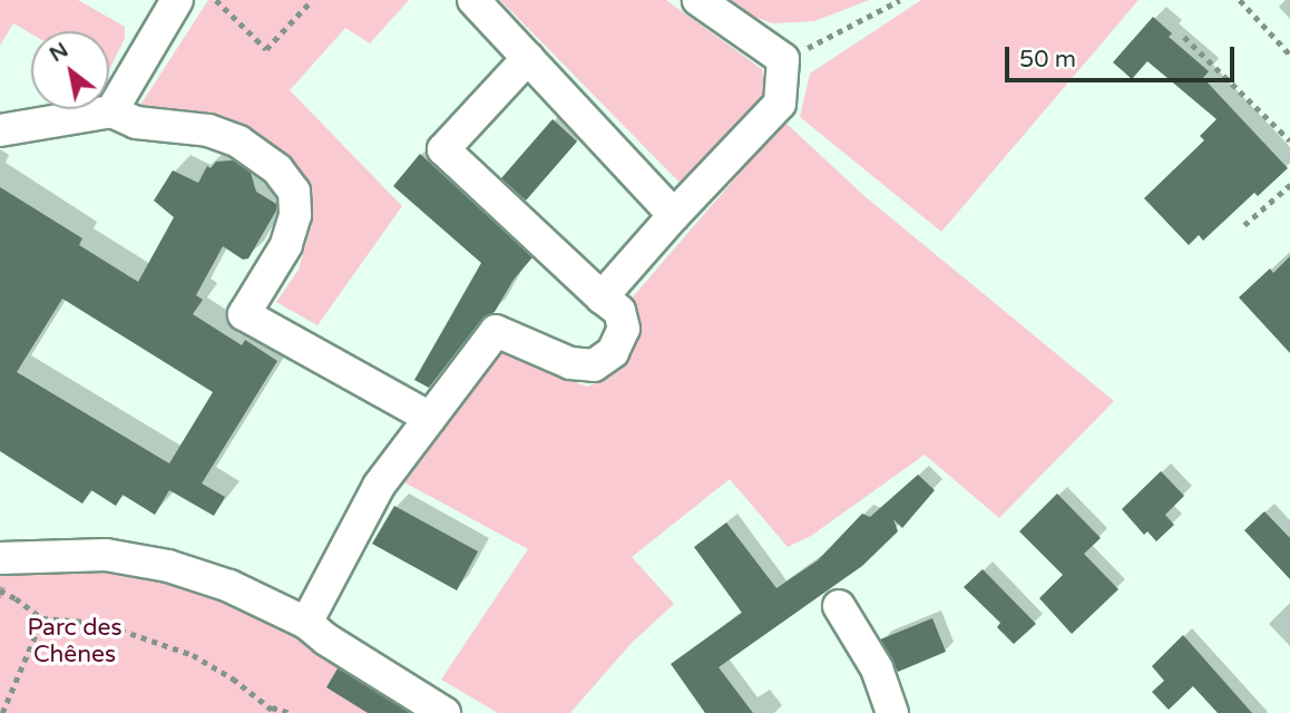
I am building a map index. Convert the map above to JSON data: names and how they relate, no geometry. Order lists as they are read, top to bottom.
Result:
{
  "parks": ["Parc des Chênes"],
  "scale_bar": "50 m",
  "north": "top left"
}
